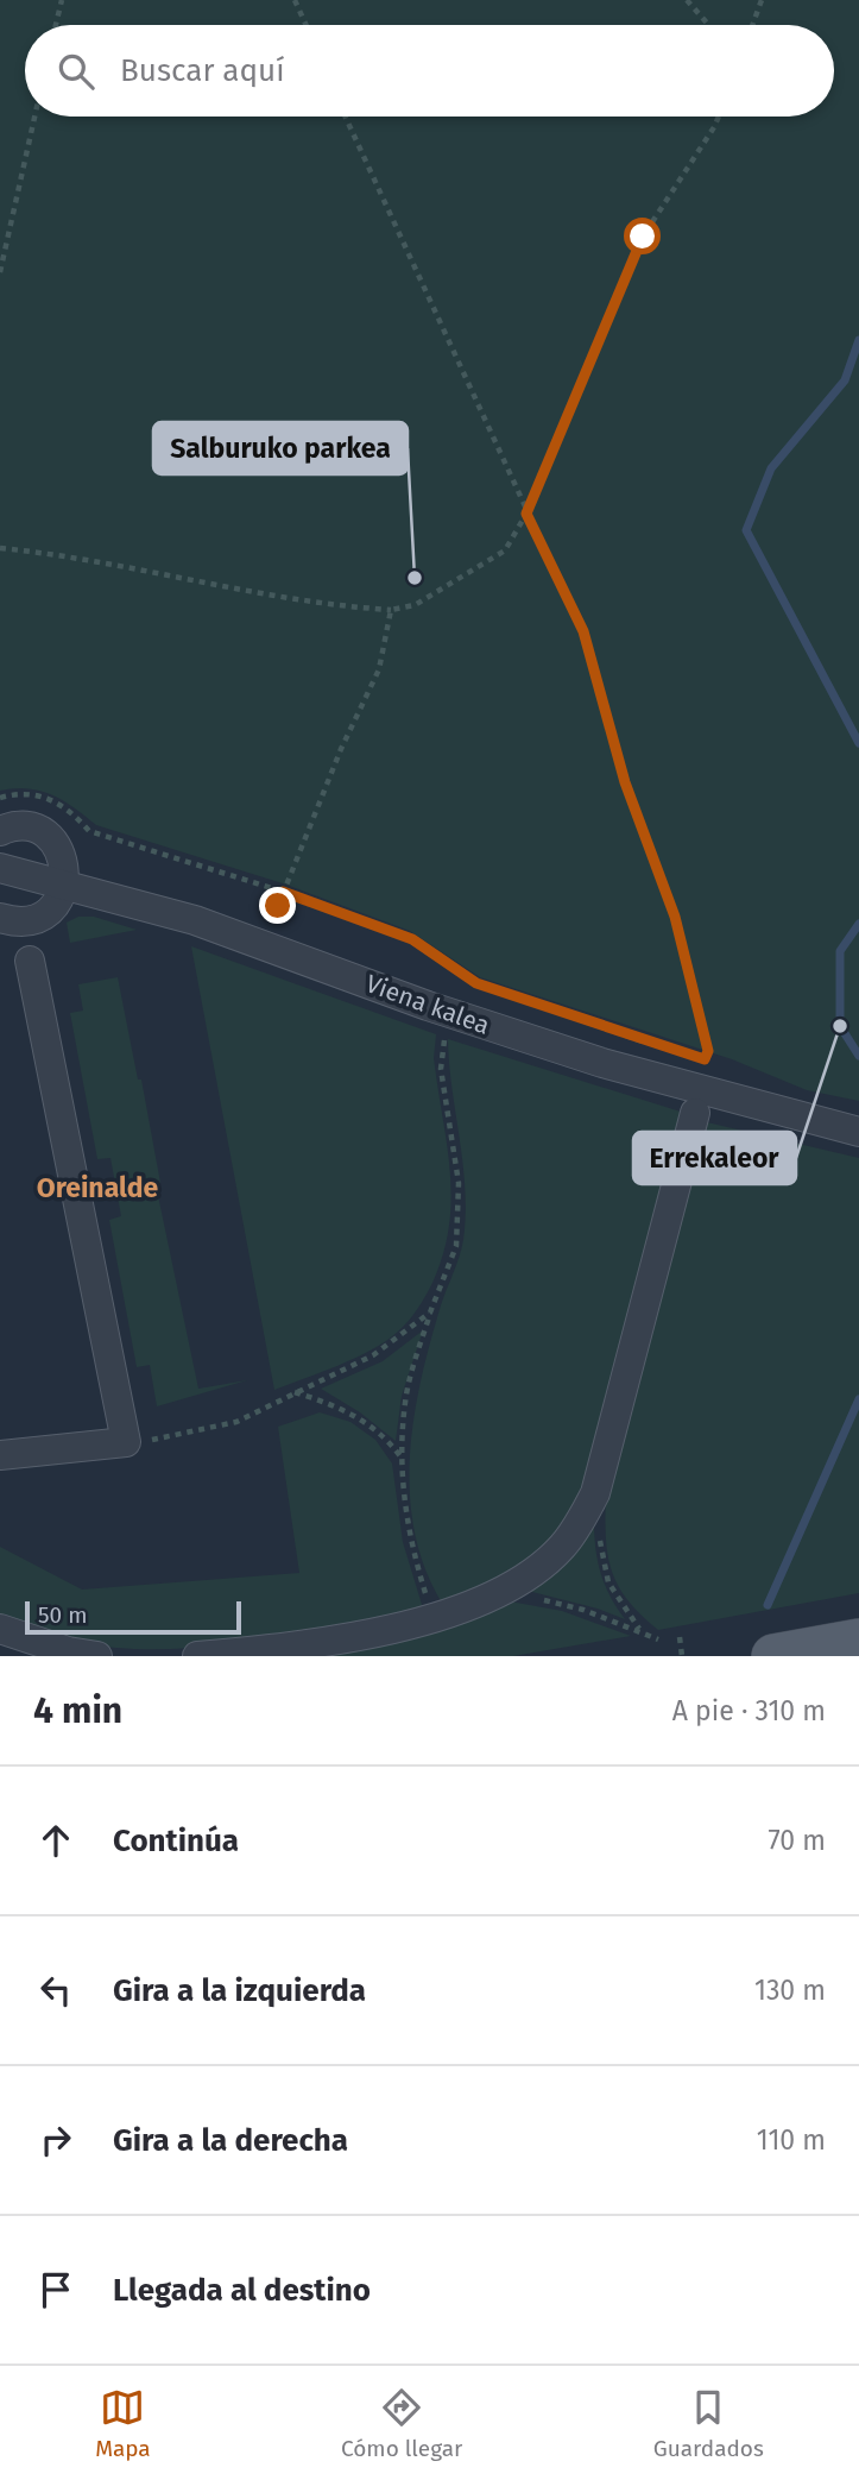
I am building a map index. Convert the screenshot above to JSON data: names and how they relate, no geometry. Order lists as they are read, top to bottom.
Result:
{
  "streets": {
    "street": ["Viena kalea"]
  },
  "districts": ["Oreinalde"],
  "places": ["Salburuko parkea", "Errekaleor"],
  "scale_bar": "50 m",
  "page": {
    "search": "Buscar aquí",
    "scale": "50 m",
    "heading": ["4 min", "A pie · 310 m"],
    "list": [
      ["Continúa", "70 m"],
      ["Gira a la izquierda", "130 m"],
      ["Gira a la derecha", "110 m"],
      "Llegada al destino"
    ],
    "nav": ["Mapa", "Cómo llegar", "Guardados"]
  }
}
